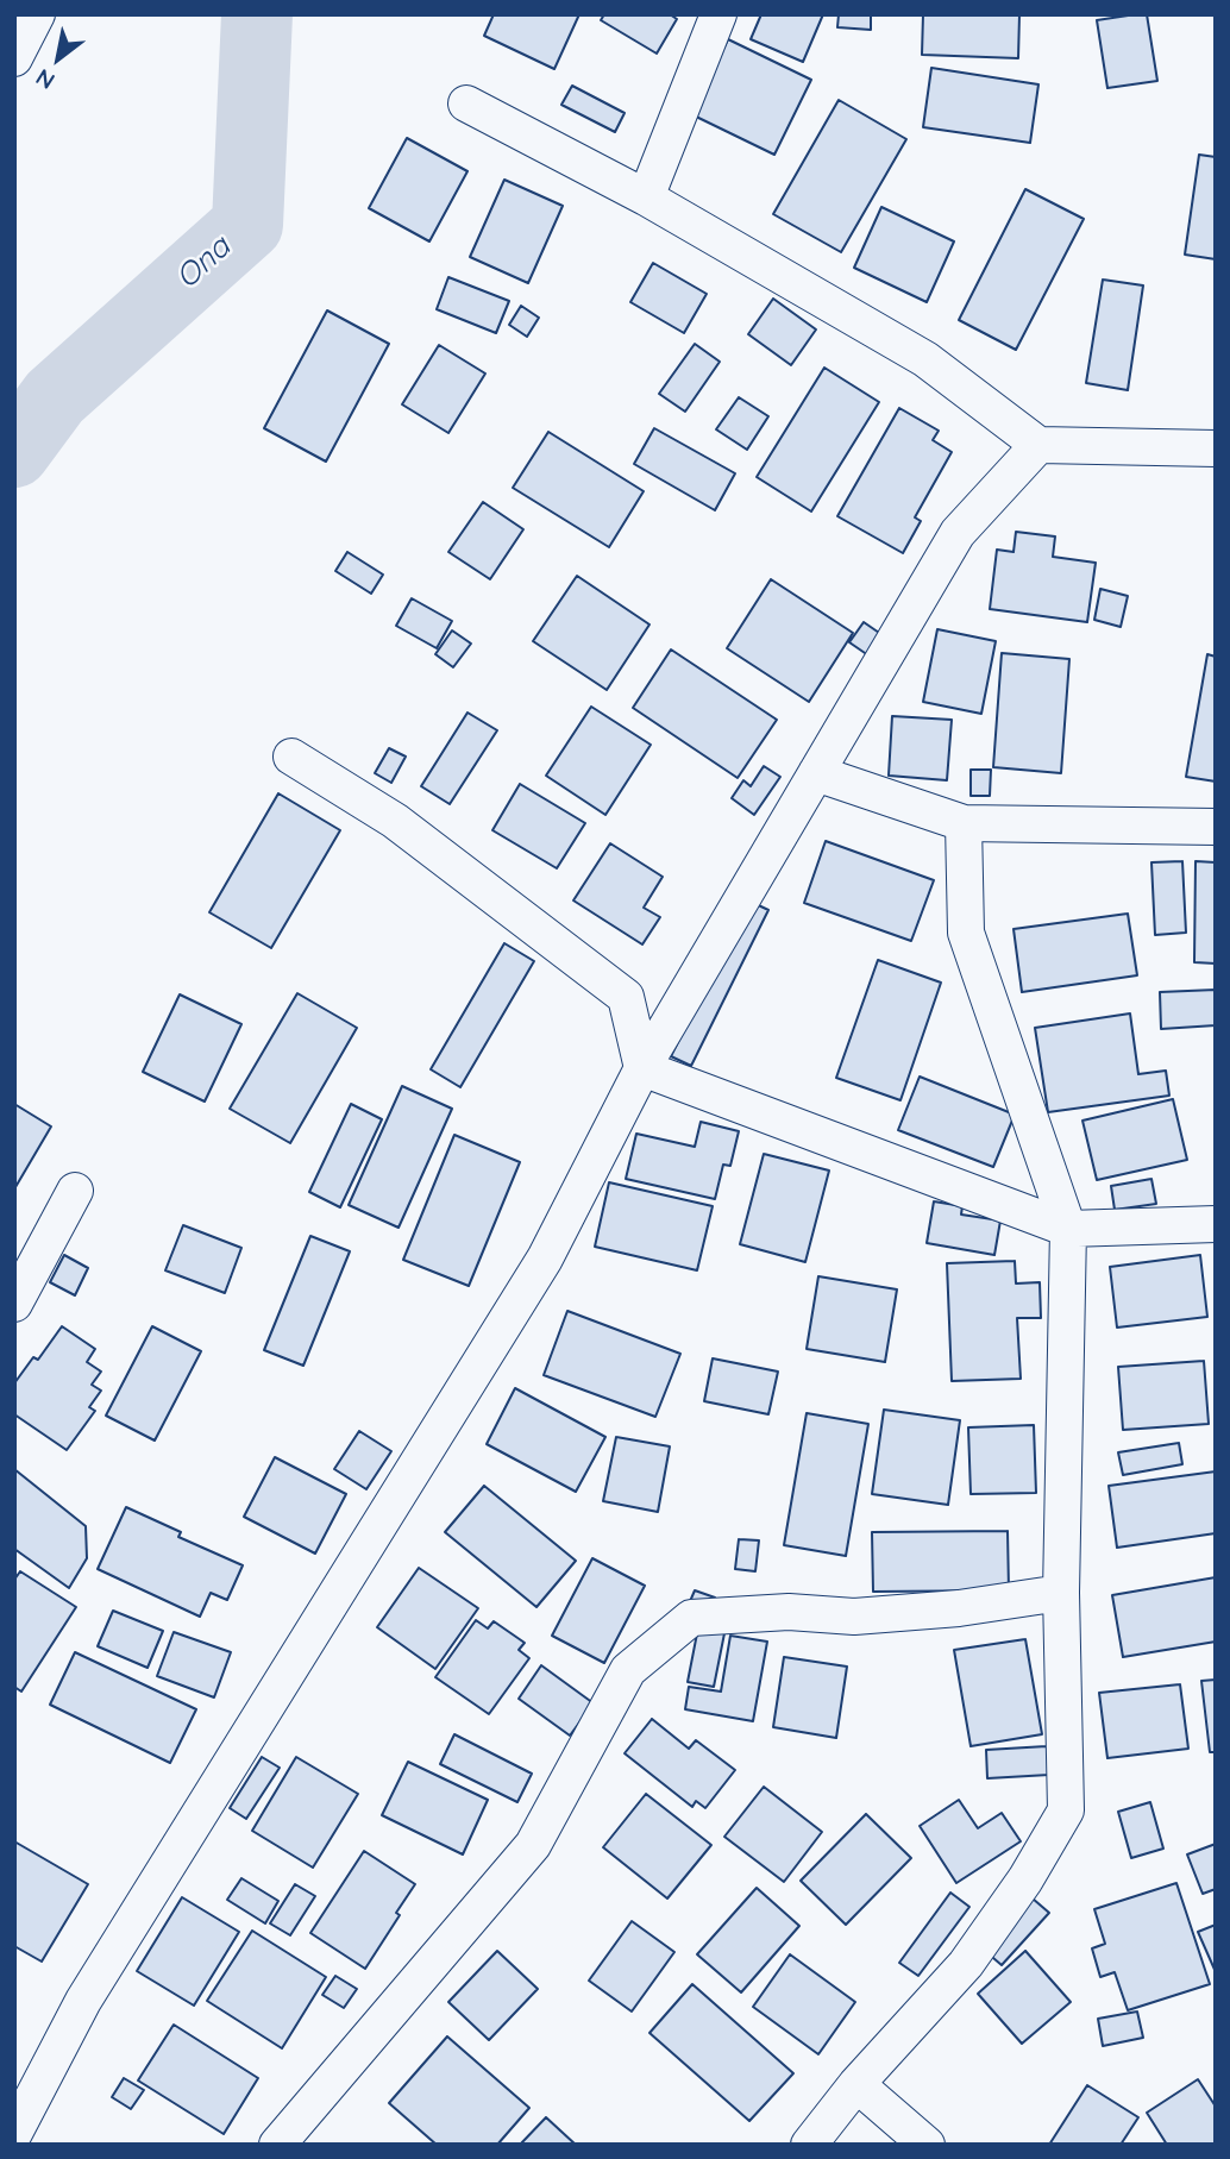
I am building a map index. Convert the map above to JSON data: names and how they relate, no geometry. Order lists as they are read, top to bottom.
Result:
{
  "water": ["Ona"],
  "north": "bottom left"
}
